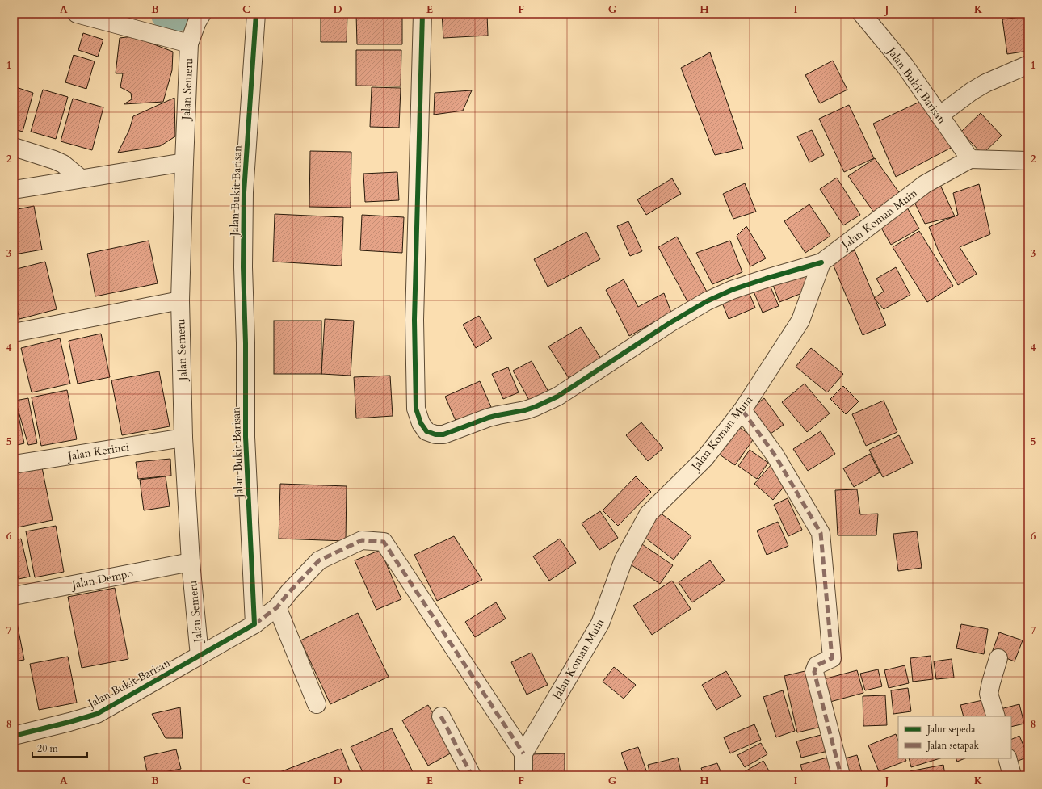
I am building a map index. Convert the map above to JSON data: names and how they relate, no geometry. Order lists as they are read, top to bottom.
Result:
{
  "streets": {
    "street": [
      "Jalan Bukit Barisan",
      "Jalan Semeru",
      "Jalan Koman Muin",
      "Jalan Kerinci",
      "Jalan Dempo"
    ]
  },
  "crossings": [
    ["Jalan Bukit Barisan", "Jalan Semeru"],
    ["Jalan Bukit Barisan", "Jalan Koman Muin"],
    ["Jalan Semeru", "Jalan Kerinci"],
    ["Jalan Semeru", "Jalan Dempo"]
  ],
  "legend": ["Jalur sepeda", "Jalan setapak"],
  "scale_bar": "20 m",
  "grid": {
    "columns": [
      "A",
      "B",
      "C",
      "D",
      "E",
      "F",
      "G",
      "H",
      "I",
      "J",
      "K"
    ],
    "rows": [
      "1",
      "2",
      "3",
      "4",
      "5",
      "6",
      "7",
      "8"
    ]
  }
}
